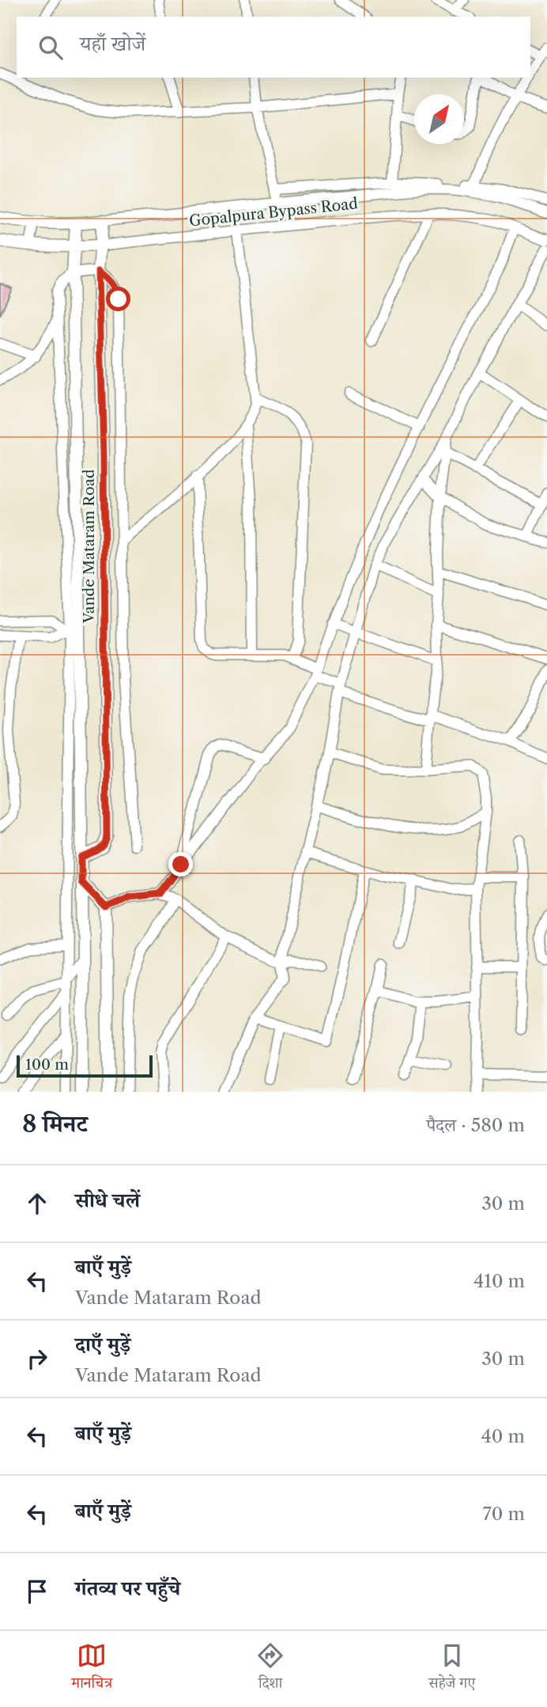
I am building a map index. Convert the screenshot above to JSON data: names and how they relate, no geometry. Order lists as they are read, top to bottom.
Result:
{
  "streets": {
    "main road": ["Gopalpura Bypass Road", "Vande Mataram Road"]
  },
  "crossings": [
    ["Gopalpura Bypass Road", "Vande Mataram Road"]
  ],
  "scale_bar": "100 m",
  "north": "top right",
  "page": {
    "search": "यहाँ खोजें",
    "scale": "100 m",
    "heading": ["8 मिनट", "पैदल · 580 m"],
    "list": [
      ["सीधे चलें", "30 m"],
      ["बाएँ मुड़ें", "Vande Mataram Road", "410 m"],
      ["दाएँ मुड़ें", "Vande Mataram Road", "30 m"],
      ["बाएँ मुड़ें", "40 m"],
      ["बाएँ मुड़ें", "70 m"],
      "गंतव्य पर पहुँचे"
    ],
    "nav": ["मानचित्र", "दिशा", "सहेजे गए"]
  }
}
